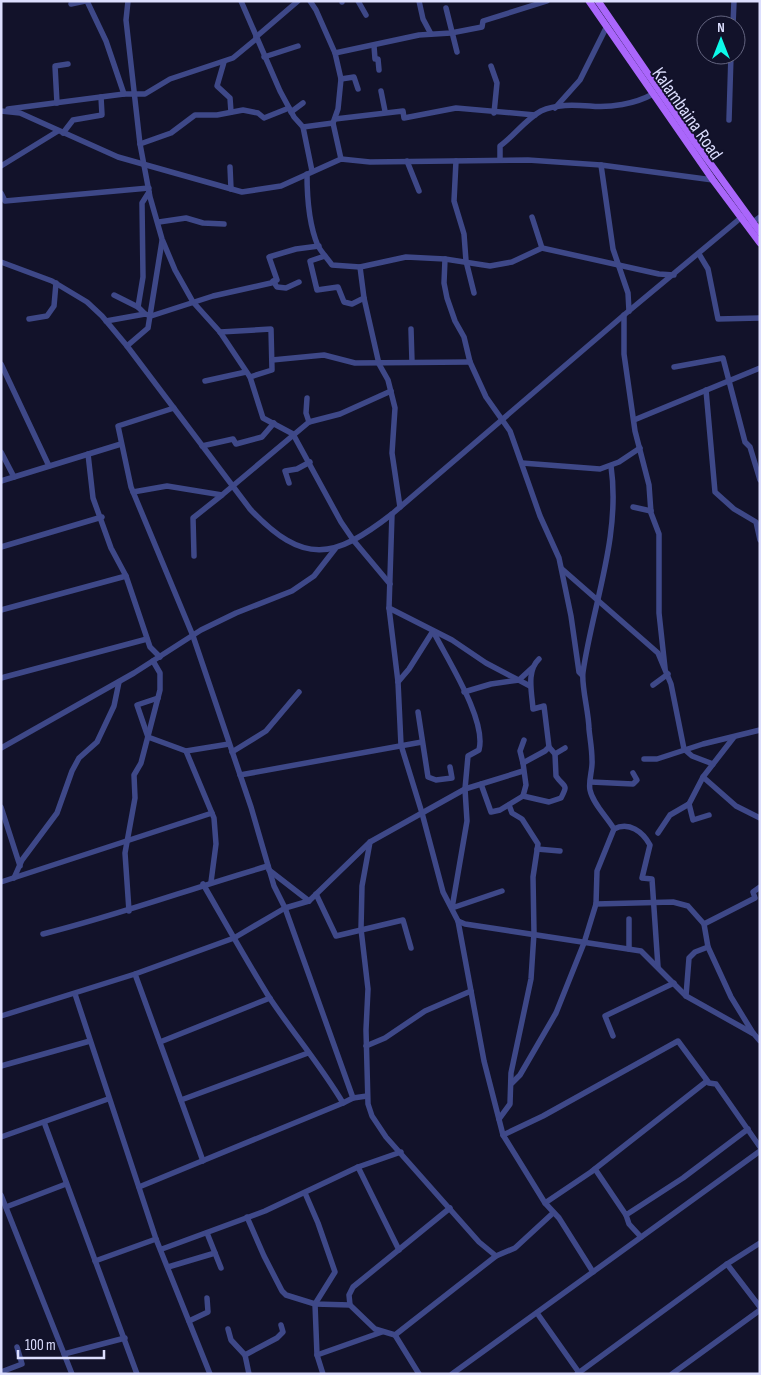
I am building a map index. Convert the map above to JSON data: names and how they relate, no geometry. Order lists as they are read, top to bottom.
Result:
{
  "streets": {
    "main road": ["Kalambaina Road"]
  },
  "scale_bar": "100 m",
  "north": "top"
}
